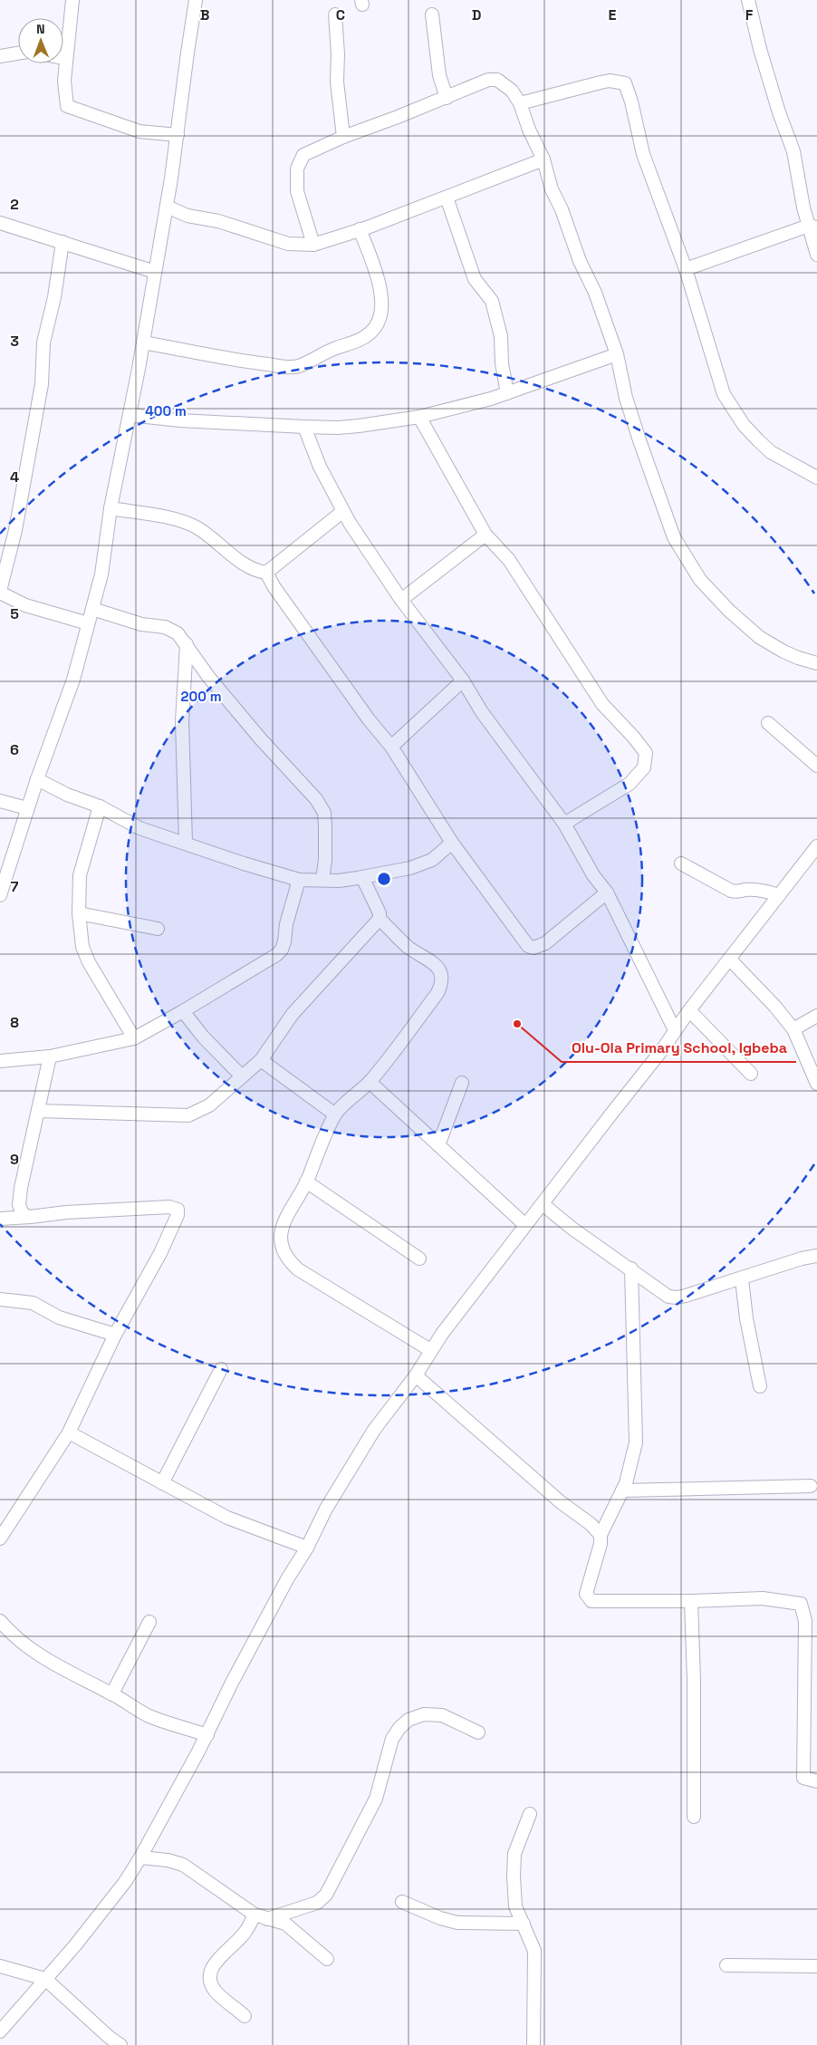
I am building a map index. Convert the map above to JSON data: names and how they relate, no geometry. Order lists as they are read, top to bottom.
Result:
{
  "places": ["Olu-Ola Primary School, Igbeba"],
  "north": "top",
  "grid": {
    "columns": [
      "B",
      "C",
      "D",
      "E",
      "F"
    ],
    "rows": [
      "2",
      "3",
      "4",
      "5",
      "6",
      "7",
      "8",
      "9"
    ]
  },
  "rings": ["400 m", "200 m"]
}
